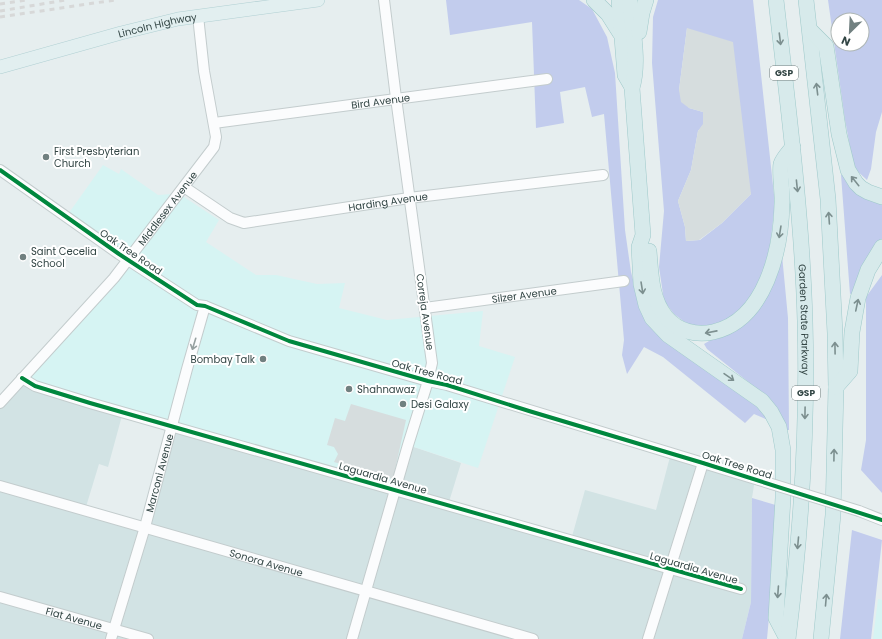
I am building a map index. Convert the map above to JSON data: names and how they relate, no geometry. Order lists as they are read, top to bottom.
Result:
{
  "streets": {
    "highway": ["GSP", "Garden State Parkway"],
    "main road": ["Lincoln Highway"],
    "street": [
      "Bird Avenue",
      "Harding Avenue",
      "Middlesex Avenue",
      "Oak Tree Road",
      "Silzer Avenue",
      "Correja Avenue",
      "Marconi Avenue",
      "Laguardia Avenue",
      "Sonora Avenue",
      "Fiat Avenue"
    ]
  },
  "crossings": [
    ["Lincoln Highway", "Middlesex Avenue"],
    ["Bird Avenue", "Middlesex Avenue"],
    ["Bird Avenue", "Correja Avenue"],
    ["Harding Avenue", "Middlesex Avenue"],
    ["Harding Avenue", "Correja Avenue"],
    ["Middlesex Avenue", "Oak Tree Road"],
    ["Middlesex Avenue", "Laguardia Avenue"],
    ["Oak Tree Road", "Correja Avenue"],
    ["Oak Tree Road", "Marconi Avenue"],
    ["Silzer Avenue", "Correja Avenue"],
    ["Correja Avenue", "Laguardia Avenue"],
    ["Correja Avenue", "Sonora Avenue"],
    ["Marconi Avenue", "Laguardia Avenue"],
    ["Marconi Avenue", "Sonora Avenue"],
    ["Marconi Avenue", "Fiat Avenue"]
  ],
  "one_way": ["Marconi Avenue"],
  "places": [
    "First Presbyterian Church",
    "Saint Cecelia School",
    "Bombay Talk",
    "Shahnawaz",
    "Desi Galaxy"
  ],
  "north": "bottom left"
}
